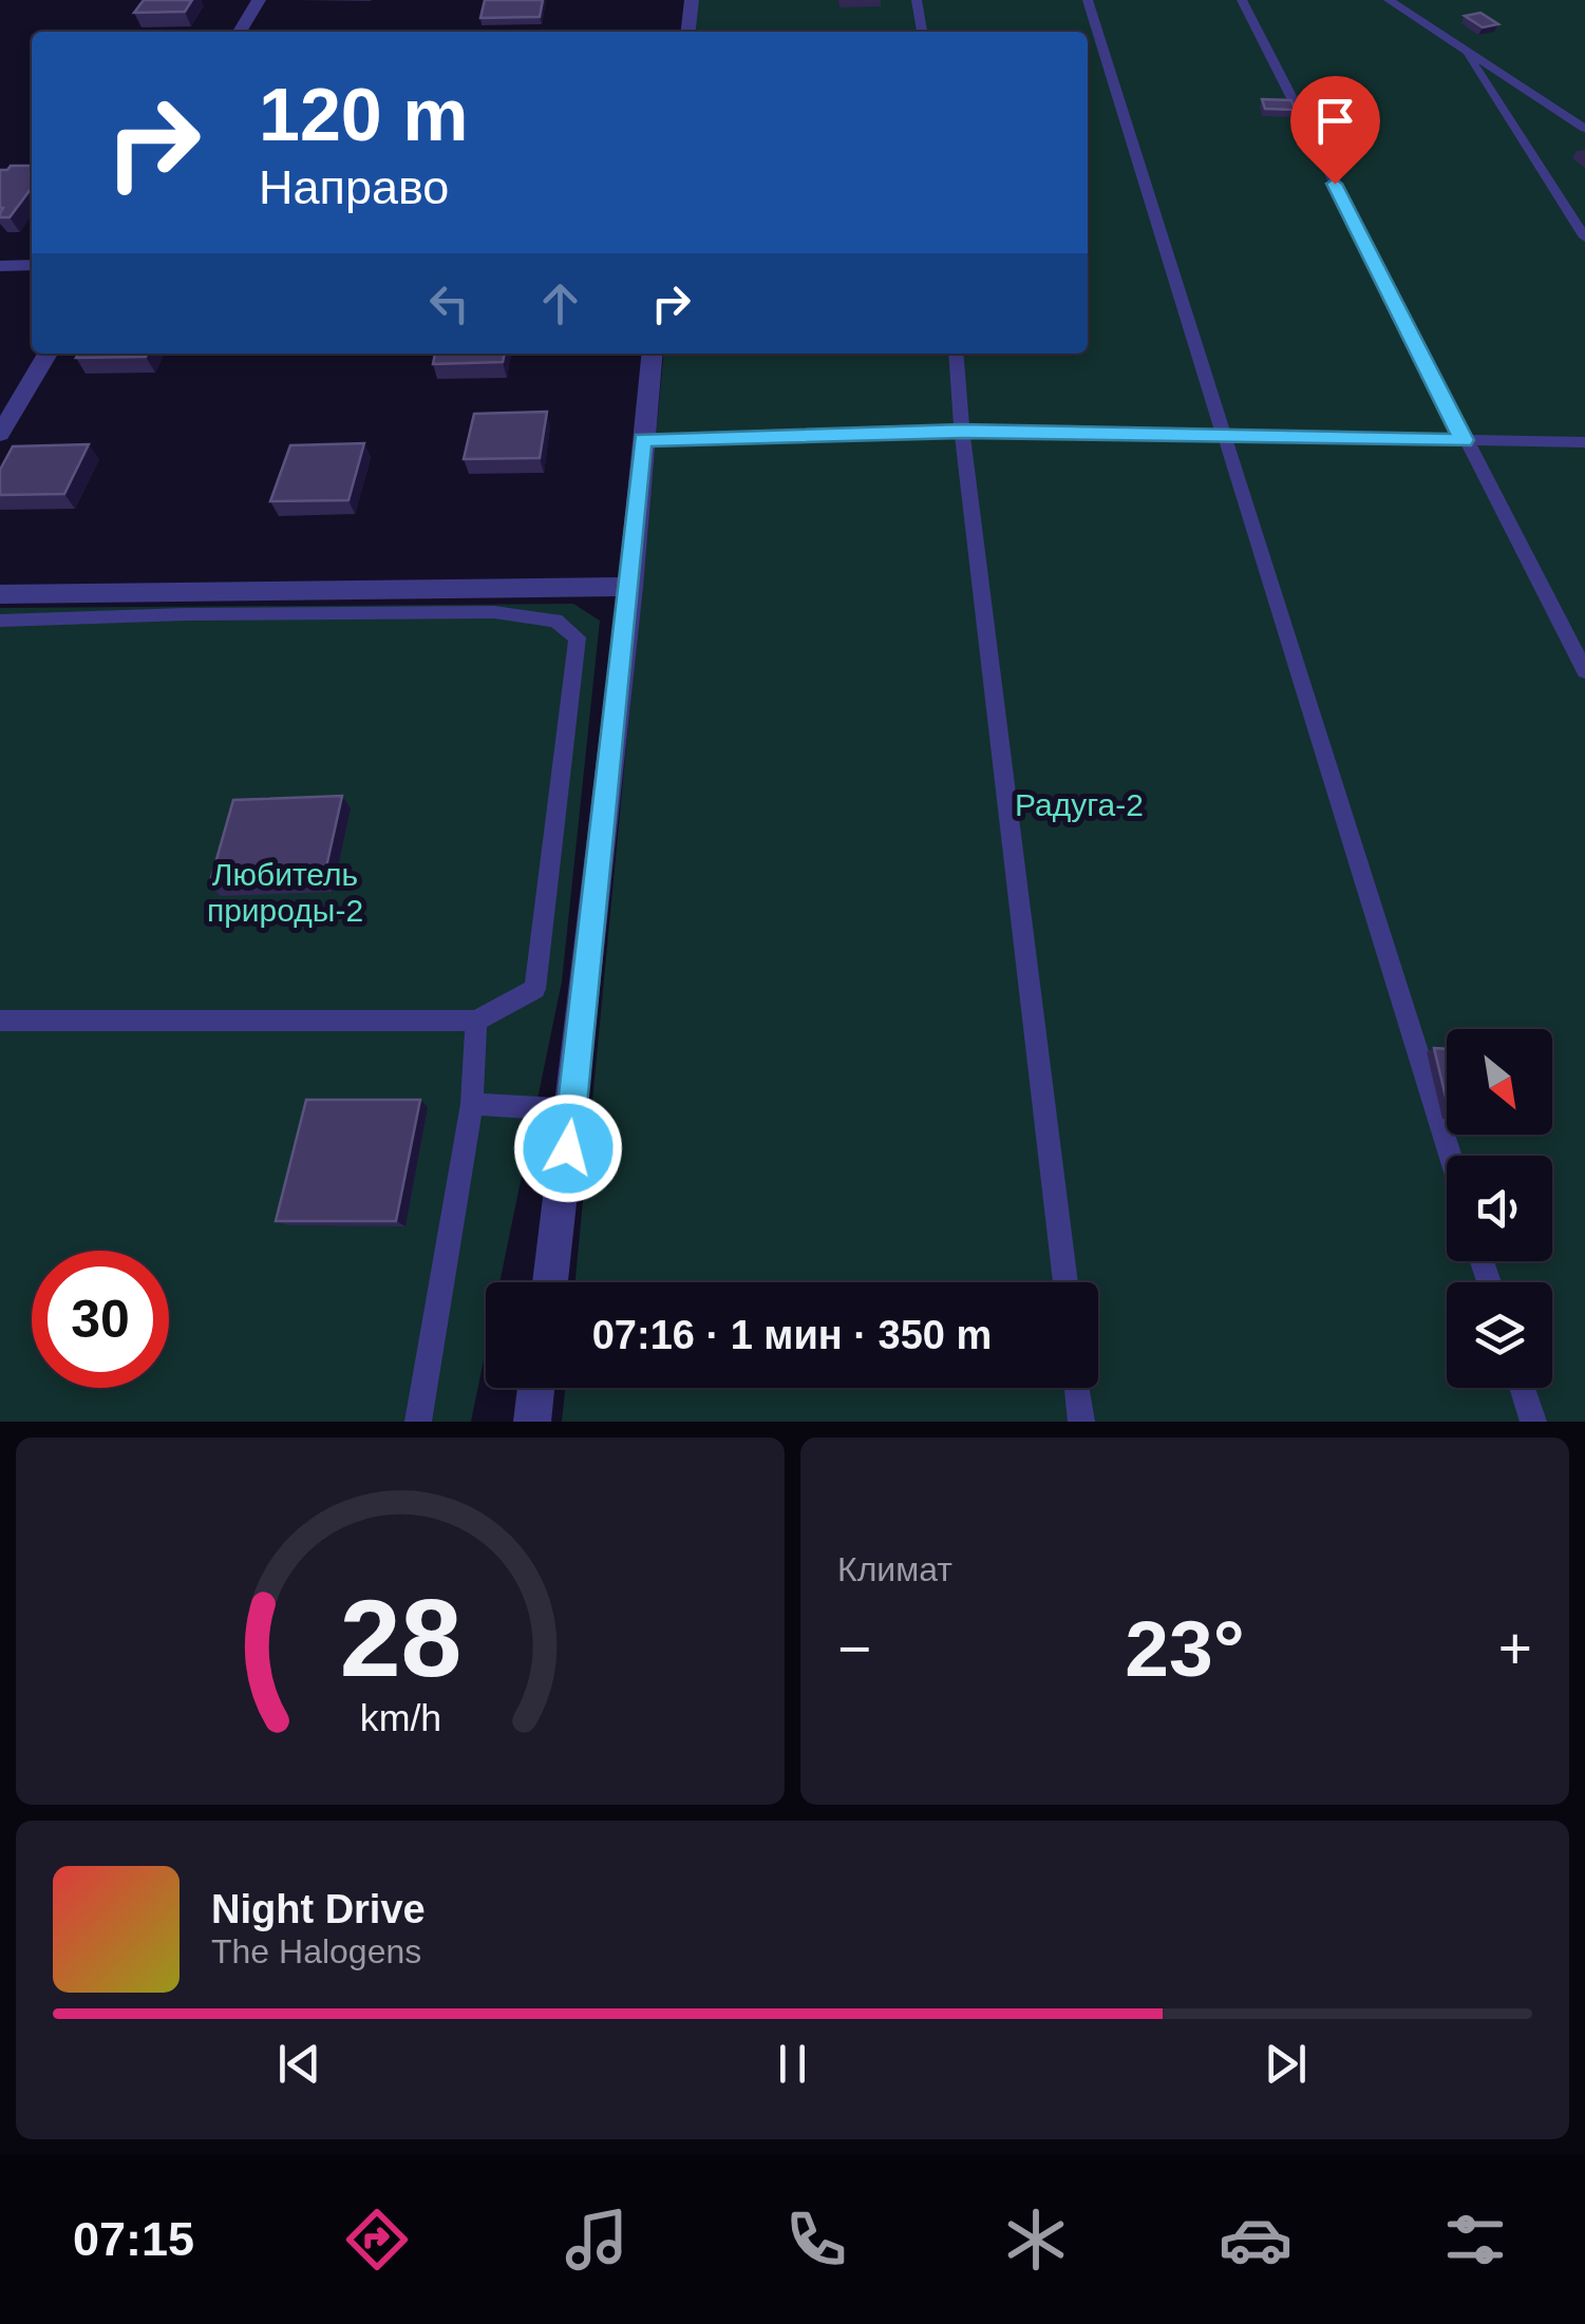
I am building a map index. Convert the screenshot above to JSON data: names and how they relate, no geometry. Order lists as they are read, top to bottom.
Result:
{
  "parks": ["Радуга-2", "Любитель природы-2"],
  "north": "bottom right",
  "page": {
    "turn": ["120 m", "Направо"],
    "limit": "30",
    "trip": "07:16 · 1 мин · 350 m",
    "tile": "Климат",
    "heat": ["−", "23°", "+"],
    "song": ["Night Drive", "The Halogens"],
    "tabs": "07:15",
    "gauge": ["28", "km/h"]
  }
}
